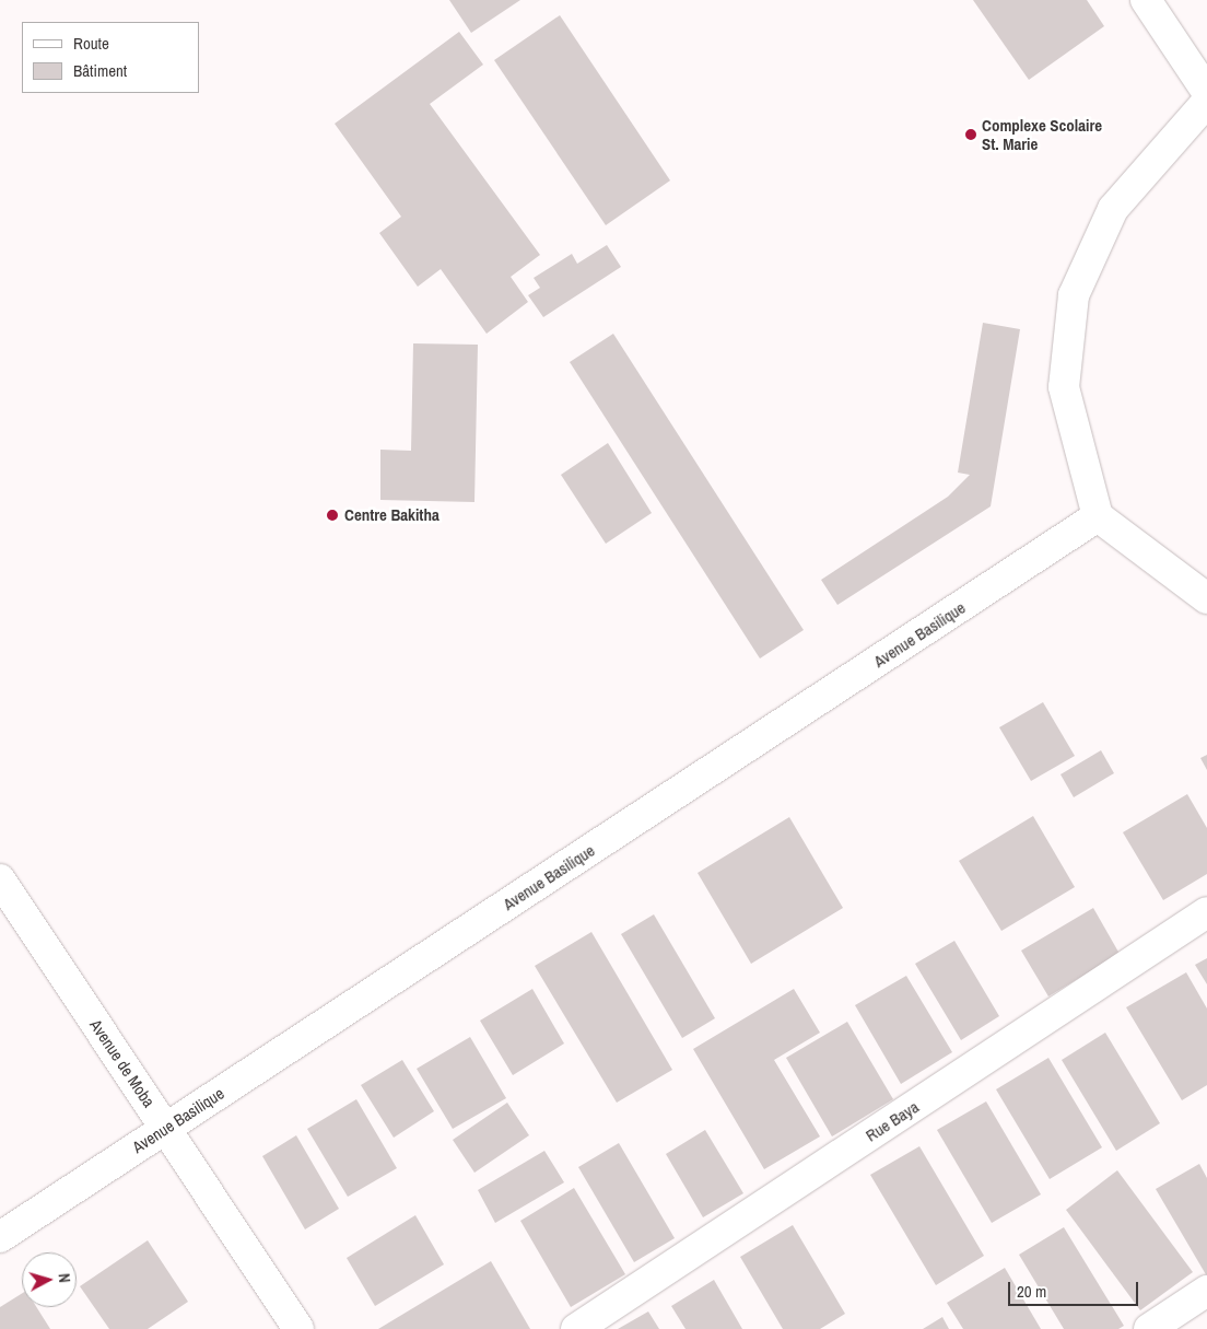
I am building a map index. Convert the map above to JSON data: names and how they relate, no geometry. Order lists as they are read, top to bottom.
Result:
{
  "streets": {
    "street": ["Avenue Basilique", "Avenue de Moba", "Rue Baya"]
  },
  "crossings": [
    ["Avenue Basilique", "Avenue de Moba"]
  ],
  "places": ["Complexe Scolaire St. Marie", "Centre Bakitha"],
  "legend": ["Route", "Bâtiment"],
  "scale_bar": "20 m",
  "north": "right"
}
